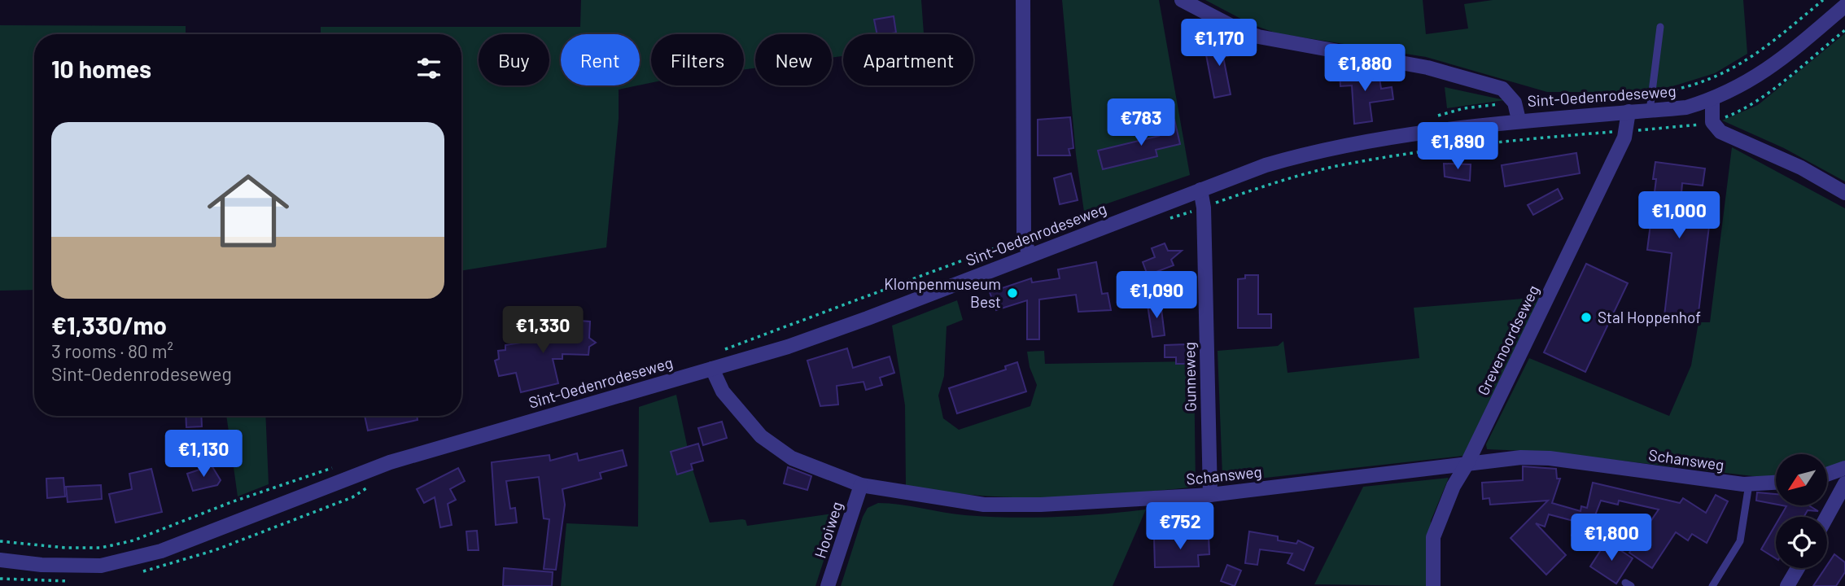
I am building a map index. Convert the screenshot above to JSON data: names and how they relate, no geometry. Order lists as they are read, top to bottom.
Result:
{
  "streets": {
    "street": [
      "Sint-Oedenrodeseweg",
      "Grevenoordseweg",
      "Gunneweg",
      "Schansweg",
      "Hooiweg"
    ]
  },
  "crossings": [
    ["Sint-Oedenrodeseweg", "Grevenoordseweg"],
    ["Sint-Oedenrodeseweg", "Gunneweg"],
    ["Sint-Oedenrodeseweg", "Schansweg"],
    ["Grevenoordseweg", "Schansweg"],
    ["Gunneweg", "Schansweg"],
    ["Schansweg", "Hooiweg"]
  ],
  "places": ["Klompenmuseum Best", "Stal Hoppenhof"],
  "north": "bottom left",
  "page": {
    "price": [
      "€1,170",
      "€1,880",
      "€783",
      "€1,890",
      "€1,000",
      "€1,090",
      "€1,330",
      "€1,130",
      "€752",
      "€1,800"
    ],
    "chip": [
      "Buy",
      "Rent",
      "Filters",
      "New",
      "Apartment"
    ],
    "heading": "10 homes",
    "list": [
      {
        "name": "€1,330/mo",
        "note": "3 rooms · 80 m² · Sint-Oedenrodeseweg"
      }
    ]
  }
}
